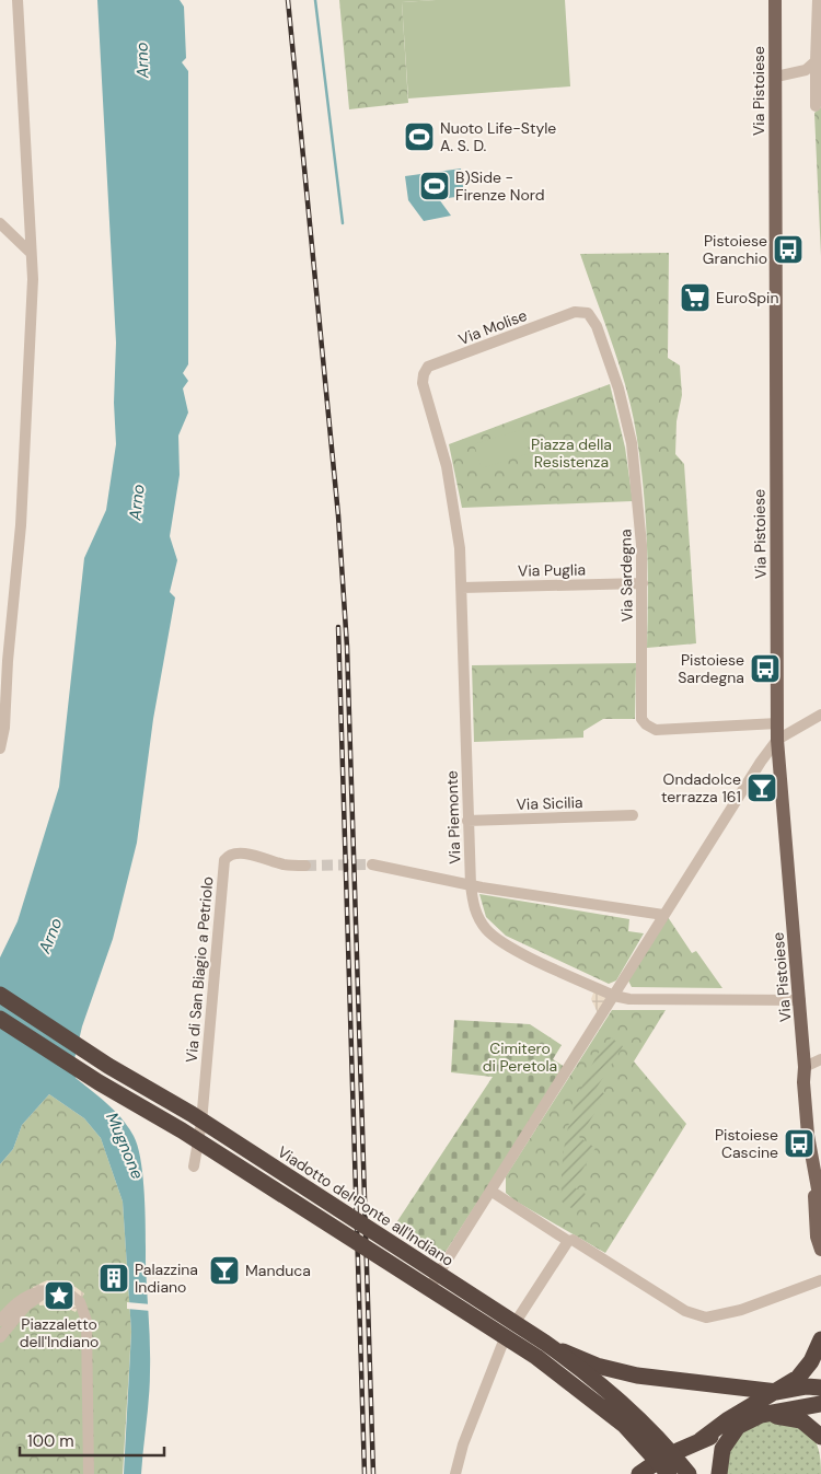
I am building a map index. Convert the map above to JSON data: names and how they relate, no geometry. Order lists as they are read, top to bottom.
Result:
{
  "streets": {
    "highway": ["Viadotto del Ponte all'Indiano"],
    "main road": ["Via Pistoiese"],
    "street": [
      "Via Molise",
      "Via Puglia",
      "Via Sardegna",
      "Via Sicilia",
      "Via Piemonte",
      "Via di San Biagio a Petriolo"
    ]
  },
  "crossings": [
    ["Via Pistoiese", "Via Sardegna"],
    ["Via Pistoiese", "Via Piemonte"],
    ["Via Molise", "Via Sardegna"],
    ["Via Molise", "Via Piemonte"],
    ["Via Puglia", "Via Sardegna"],
    ["Via Puglia", "Via Piemonte"],
    ["Via Sicilia", "Via Piemonte"]
  ],
  "water": ["Arno", "Mugnone"],
  "parks": ["Piazza della Resistenza", "Cimitero di Peretola"],
  "places": {
    "sports": ["Nuoto Life-Style A. S. D.", "B)Side - Firenze Nord"],
    "bus stop": ["Pistoiese Granchio", "Pistoiese Sardegna", "Pistoiese Cascine"],
    "supermarket": ["EuroSpin"],
    "bar": ["Ondadolce terrazza 161", "Manduca"],
    "building": ["Palazzina Indiano"],
    "place": ["Piazzaletto dell'Indiano"]
  },
  "scale_bar": "100 m"
}
